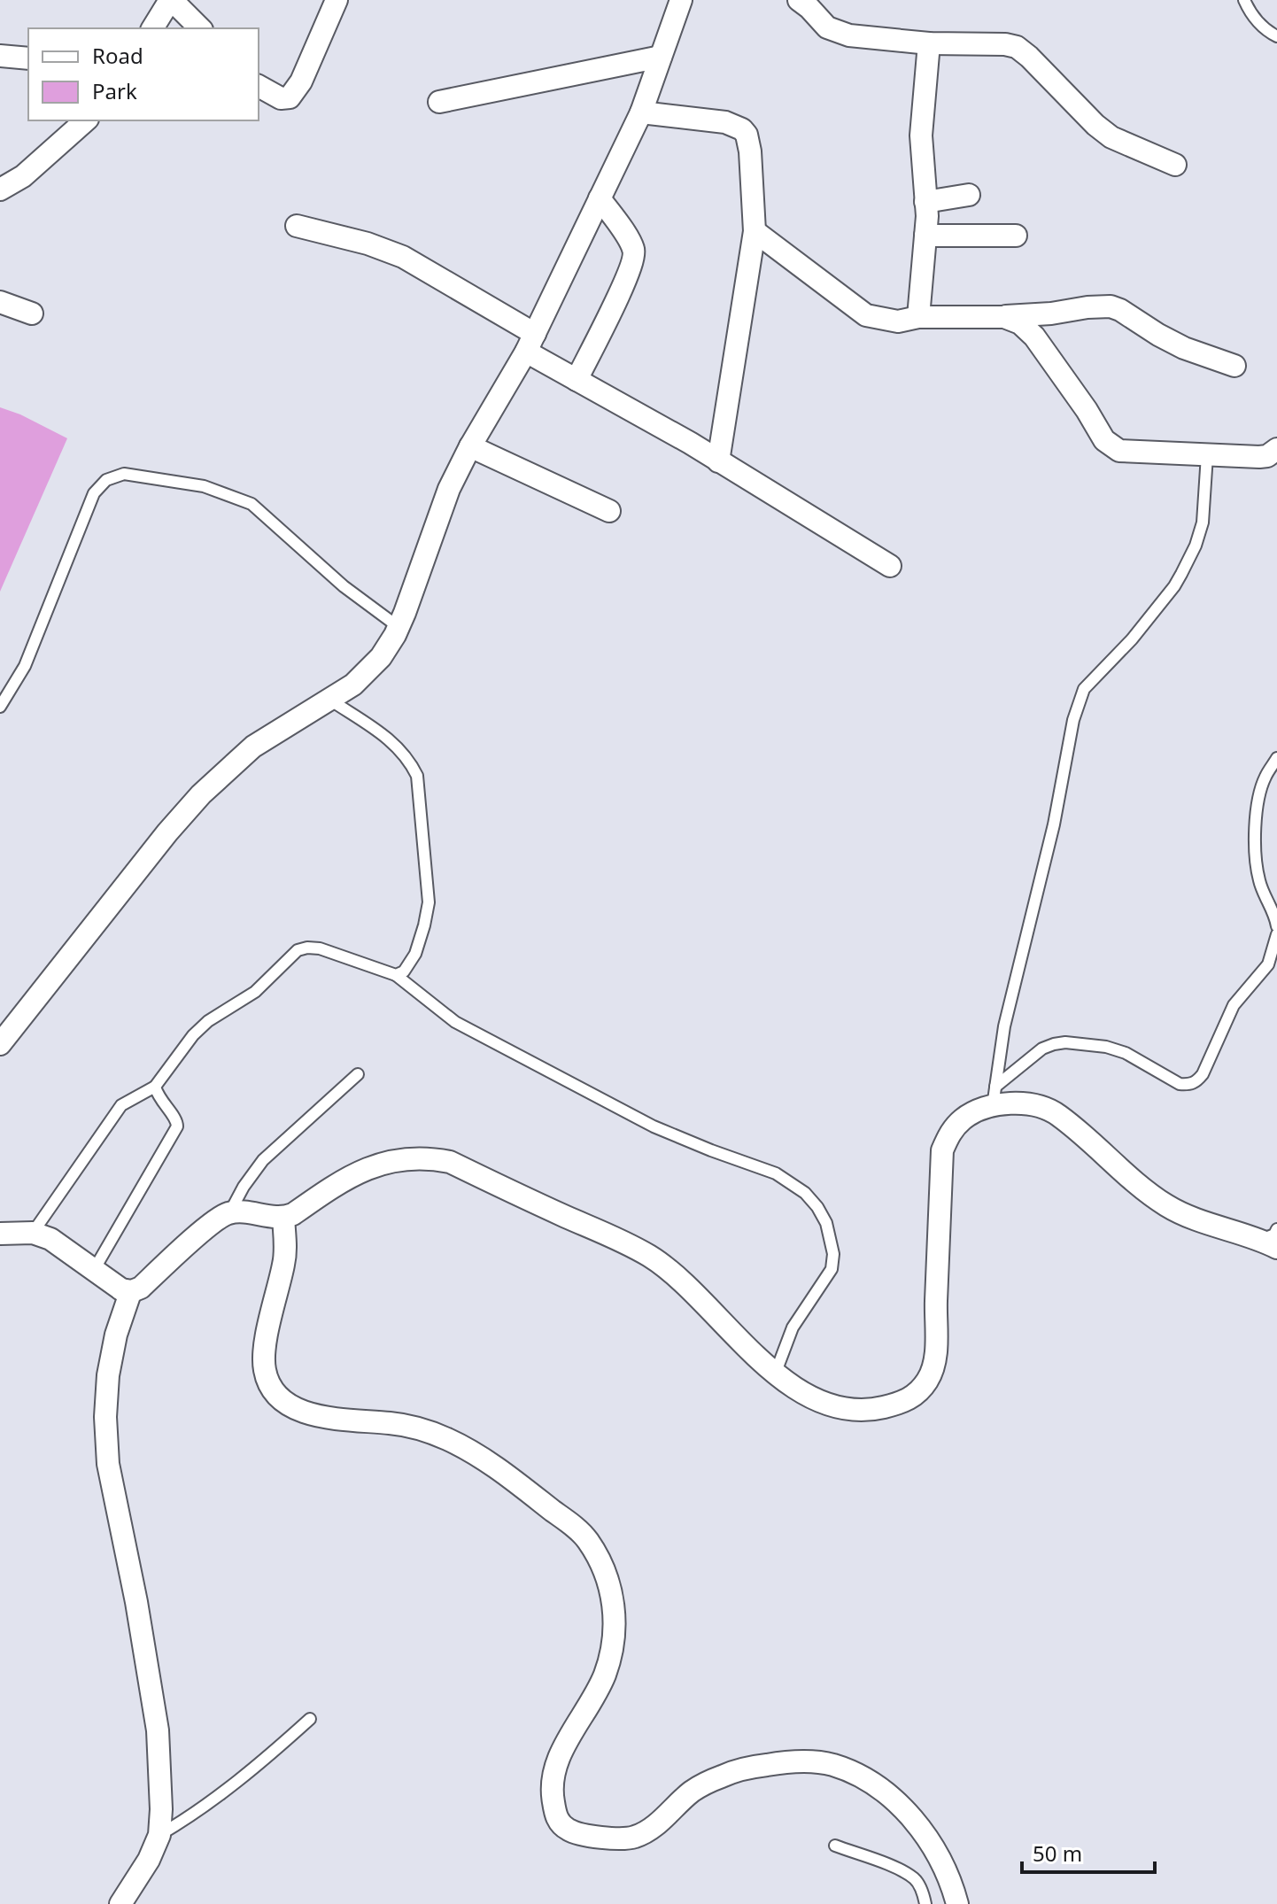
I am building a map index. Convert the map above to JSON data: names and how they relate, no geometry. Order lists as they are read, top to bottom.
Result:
{
  "legend": ["Road", "Park"],
  "scale_bar": "50 m"
}
